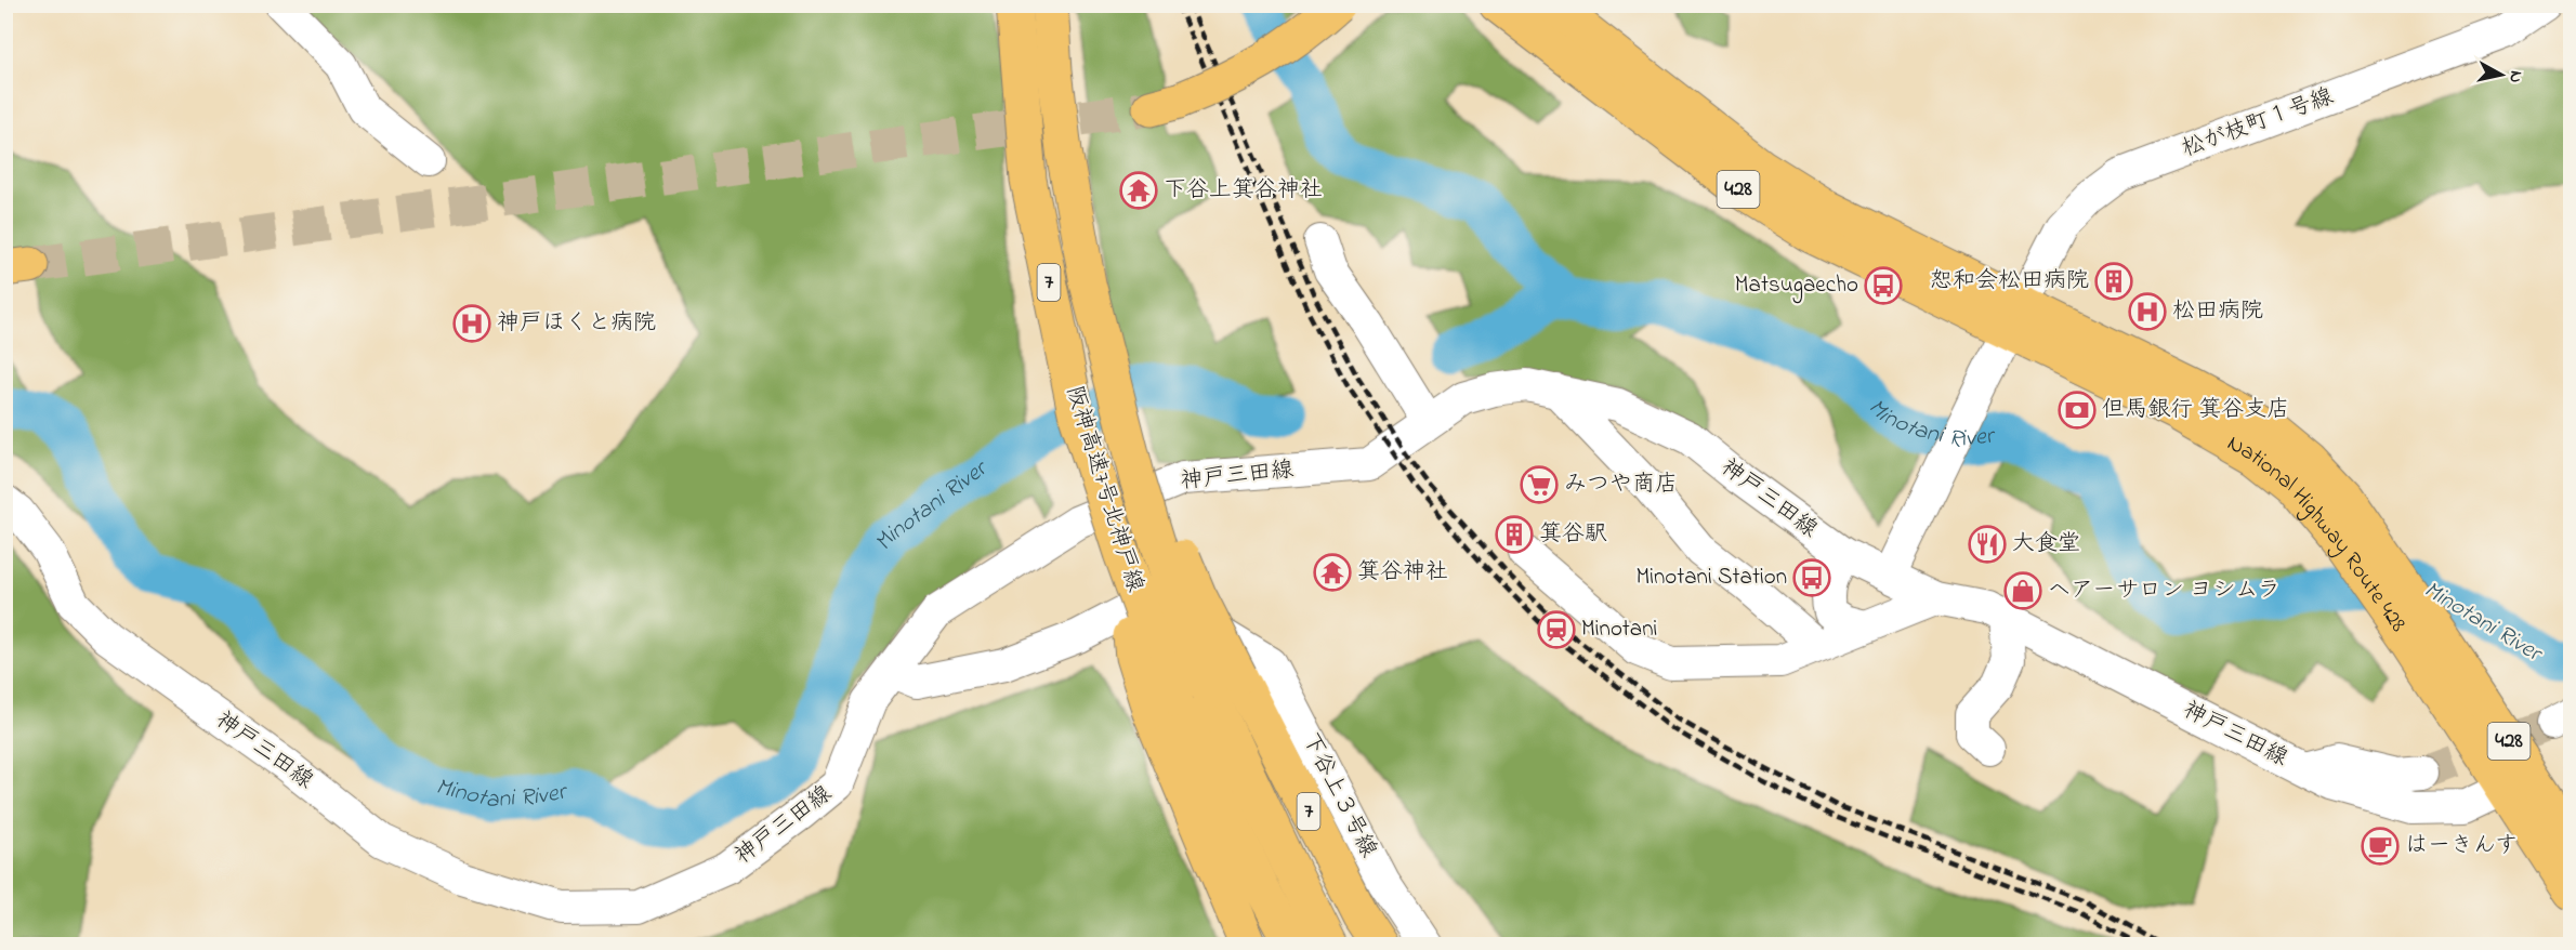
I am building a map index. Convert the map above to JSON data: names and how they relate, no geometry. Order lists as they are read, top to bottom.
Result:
{
  "streets": {
    "highway": [
      "428",
      "7",
      "阪神高速7号北神戸線",
      "National Highway Route 428"
    ],
    "street": ["松が枝町１号線", "神戸三田線", "下谷上３号線"]
  },
  "crossings": [
    ["松が枝町１号線", "神戸三田線"],
    ["松が枝町１号線", "National Highway Route 428"],
    ["7", "阪神高速7号北神戸線"],
    ["神戸三田線", "National Highway Route 428"],
    ["神戸三田線", "下谷上３号線"]
  ],
  "water": ["Minotani River"],
  "places": {
    "temple": ["下谷上箕谷神社", "箕谷神社"],
    "building": ["恕和会松田病院", "箕谷駅"],
    "bus stop": ["Matsugaecho", "Minotani Station"],
    "hospital": ["松田病院", "神戸ほくと病院"],
    "bank": ["但馬銀行 箕谷支店"],
    "supermarket": ["みつや商店"],
    "restaurant": ["大食堂"],
    "shop": ["ヘアーサロン ヨシムラ"],
    "station": ["Minotani"],
    "cafe": ["はーきんす"]
  },
  "north": "right"
}
